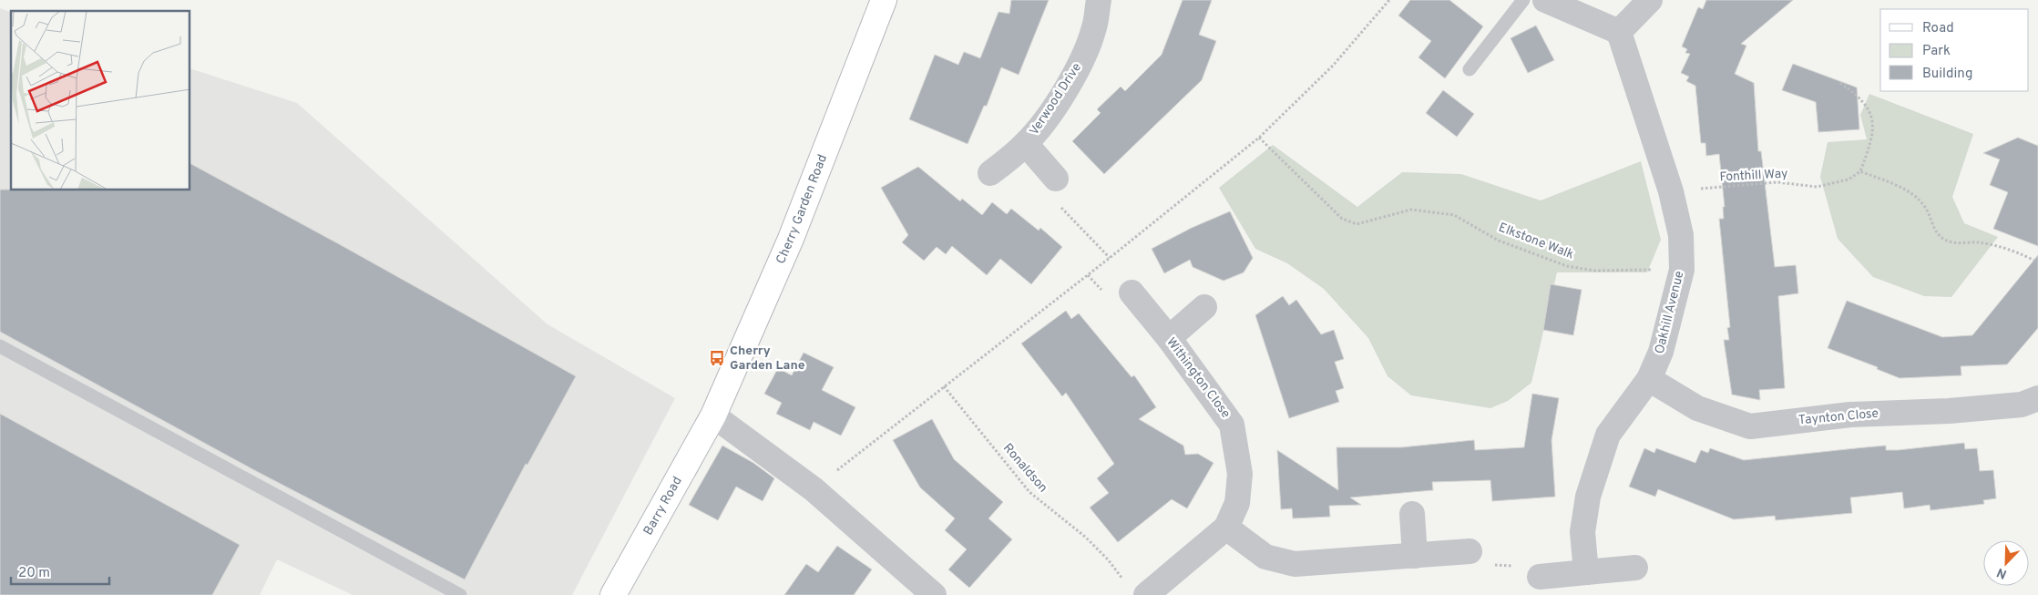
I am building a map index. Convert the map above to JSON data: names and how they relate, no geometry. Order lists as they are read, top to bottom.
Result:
{
  "streets": {
    "main road": ["Cherry Garden Road", "Barry Road"],
    "street": [
      "Verwood Drive",
      "Oakhill Avenue",
      "Withington Close",
      "Taynton Close"
    ],
    "path": ["Fonthill Way", "Elkstone Walk", "Ronaldson"]
  },
  "crossings": [
    ["Fonthill Way", "Oakhill Avenue"],
    ["Cherry Garden Road", "Barry Road"],
    ["Elkstone Walk", "Oakhill Avenue"],
    ["Oakhill Avenue", "Taynton Close"]
  ],
  "places": {
    "bus stop": ["Cherry Garden Lane"]
  },
  "legend": ["Road", "Park", "Building"],
  "scale_bar": "20 m",
  "north": "bottom left"
}
